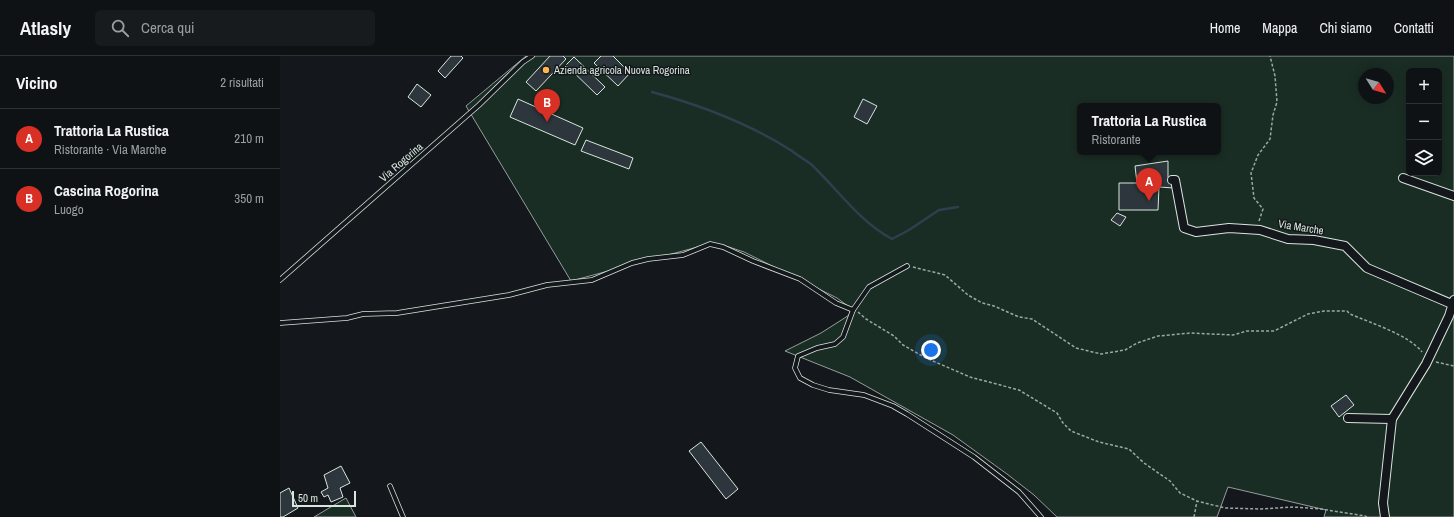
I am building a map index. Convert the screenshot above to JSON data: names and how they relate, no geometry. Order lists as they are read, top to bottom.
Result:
{
  "streets": {
    "street": ["Via Marche"],
    "lane": ["Via Rogorina"]
  },
  "places": ["Azienda agricola Nuova Rogorina"],
  "scale_bar": "50 m",
  "north": "bottom right",
  "page": {
    "header": "Atlasly",
    "search": "Cerca qui",
    "nav": [
      "Home",
      "Mappa",
      "Chi siamo",
      "Contatti"
    ],
    "heading": ["Vicino", "2 risultati"],
    "map_buttons": ["+", "−"],
    "pins": ["B", "A"],
    "popup": ["Trattoria La Rustica", "Ristorante"],
    "list": [
      {
        "mark": "A",
        "name": "Trattoria La Rustica",
        "note": "Ristorante · Via Marche",
        "value": "210 m"
      },
      {
        "mark": "B",
        "name": "Cascina Rogorina",
        "note": "Luogo",
        "value": "350 m"
      }
    ],
    "scale": "50 m"
  }
}
